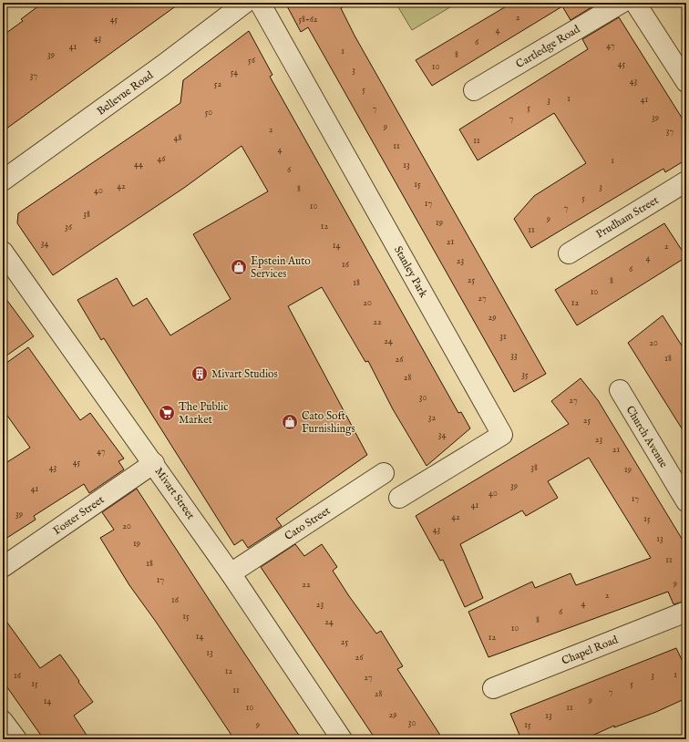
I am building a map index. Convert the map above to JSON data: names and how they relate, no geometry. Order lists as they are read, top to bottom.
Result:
{
  "streets": {
    "street": [
      "Cartledge Road",
      "Bellevue Road",
      "Prudham Street",
      "Stanley Park",
      "Church Avenue",
      "Mivart Street",
      "Foster Street",
      "Cato Street",
      "Chapel Road"
    ]
  },
  "crossings": [
    ["Mivart Street", "Foster Street"],
    ["Mivart Street", "Cato Street"]
  ],
  "places": {
    "shop": ["Epstein Auto Services", "Cato Soft Furnishings"],
    "building": ["Mivart Studios"],
    "supermarket": ["The Public Market"]
  },
  "house_numbers": [
    "2",
    "45",
    "58-62",
    "4",
    "43",
    "6",
    "47",
    "41",
    "1",
    "39",
    "8",
    "56",
    "45",
    "10",
    "3",
    "54",
    "37",
    "43",
    "52",
    "5",
    "1",
    "41",
    "3",
    "5",
    "7",
    "50",
    "39",
    "7",
    "9",
    "2",
    "37",
    "48",
    "11",
    "11",
    "4",
    "46",
    "1",
    "44",
    "13",
    "6",
    "15",
    "42",
    "3",
    "8",
    "40",
    "5",
    "17",
    "10",
    "7",
    "38",
    "9",
    "19",
    "12",
    "36",
    "11",
    "21",
    "34",
    "14",
    "2",
    "4",
    "23",
    "16",
    "6",
    "25",
    "8",
    "18",
    "10",
    "27",
    "20",
    "12",
    "29",
    "22",
    "31",
    "24",
    "20",
    "33",
    "18",
    "26",
    "35",
    "28",
    "30",
    "27",
    "32",
    "25",
    "34",
    "23",
    "21",
    "47",
    "45",
    "43",
    "38",
    "19",
    "39",
    "41",
    "40",
    "17",
    "41",
    "39",
    "42",
    "15",
    "20",
    "43",
    "13",
    "19",
    "11",
    "18",
    "17",
    "9",
    "22",
    "2",
    "16",
    "4",
    "23",
    "6",
    "15",
    "8",
    "24",
    "10",
    "14",
    "12",
    "25",
    "13",
    "26",
    "12",
    "1",
    "16",
    "3",
    "27",
    "15",
    "5",
    "11",
    "7",
    "28",
    "9",
    "14",
    "10",
    "11",
    "29",
    "13",
    "30",
    "9",
    "15"
  ]
}
